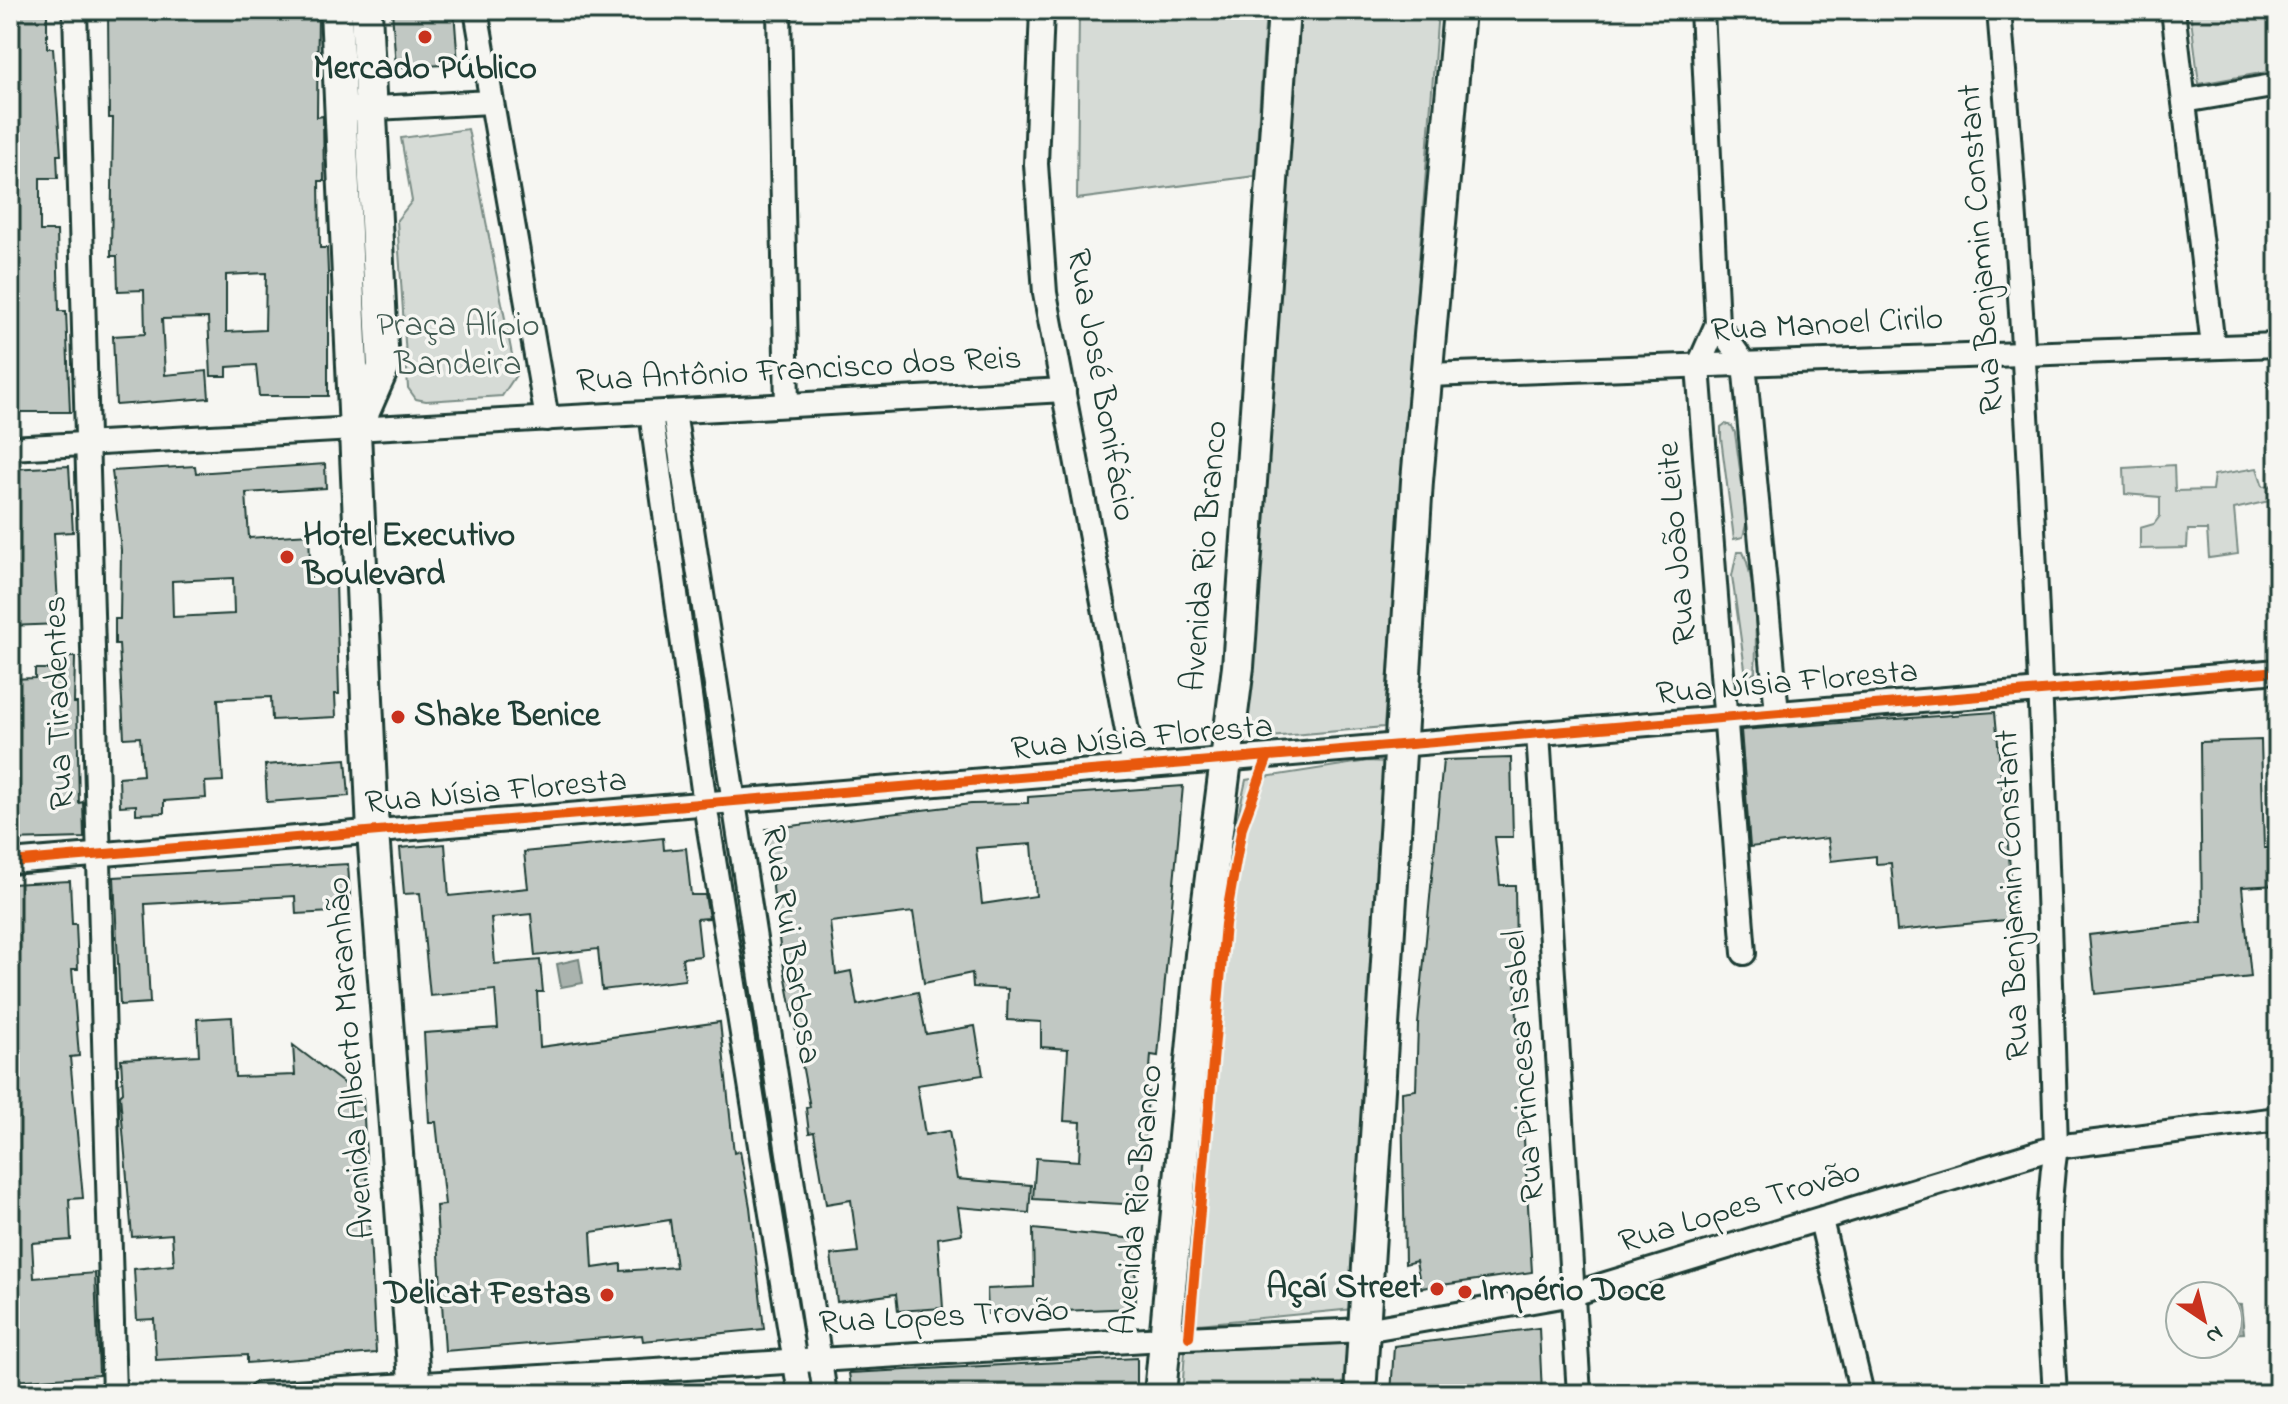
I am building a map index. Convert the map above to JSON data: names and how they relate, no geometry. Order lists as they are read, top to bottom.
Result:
{
  "streets": {
    "main road": ["Avenida Rio Branco", "Avenida Alberto Maranhão"],
    "street": [
      "Rua Benjamin Constant",
      "Rua Manoel Cirilo",
      "Rua Antônio Francisco dos Reis",
      "Rua José Bonifácio",
      "Rua João Leite",
      "Rua Nísia Floresta",
      "Rua Tiradentes",
      "Rua Rui Barbosa",
      "Rua Princesa Isabel",
      "Rua Lopes Trovão"
    ]
  },
  "crossings": [
    ["Rua Benjamin Constant", "Rua Manoel Cirilo"],
    ["Rua Benjamin Constant", "Rua Nísia Floresta"],
    ["Rua Benjamin Constant", "Rua Lopes Trovão"],
    ["Rua Manoel Cirilo", "Rua João Leite"],
    ["Rua Antônio Francisco dos Reis", "Rua José Bonifácio"],
    ["Rua Antônio Francisco dos Reis", "Rua Tiradentes"],
    ["Rua Antônio Francisco dos Reis", "Rua Rui Barbosa"],
    ["Rua Antônio Francisco dos Reis", "Avenida Alberto Maranhão"],
    ["Rua José Bonifácio", "Rua Nísia Floresta"],
    ["Rua João Leite", "Rua Nísia Floresta"],
    ["Avenida Rio Branco", "Rua Nísia Floresta"],
    ["Avenida Rio Branco", "Rua Lopes Trovão"],
    ["Rua Nísia Floresta", "Rua Tiradentes"],
    ["Rua Nísia Floresta", "Rua Rui Barbosa"],
    ["Rua Nísia Floresta", "Avenida Alberto Maranhão"],
    ["Rua Nísia Floresta", "Rua Princesa Isabel"],
    ["Rua Rui Barbosa", "Rua Lopes Trovão"],
    ["Avenida Alberto Maranhão", "Rua Lopes Trovão"],
    ["Rua Princesa Isabel", "Rua Lopes Trovão"]
  ],
  "parks": ["Praça Alípio Bandeira"],
  "places": [
    "Mercado Público",
    "Hotel Executivo Boulevard",
    "Shake Benice",
    "Açaí Street",
    "Império Doce",
    "Delicat Festas"
  ],
  "north": "bottom right"
}
